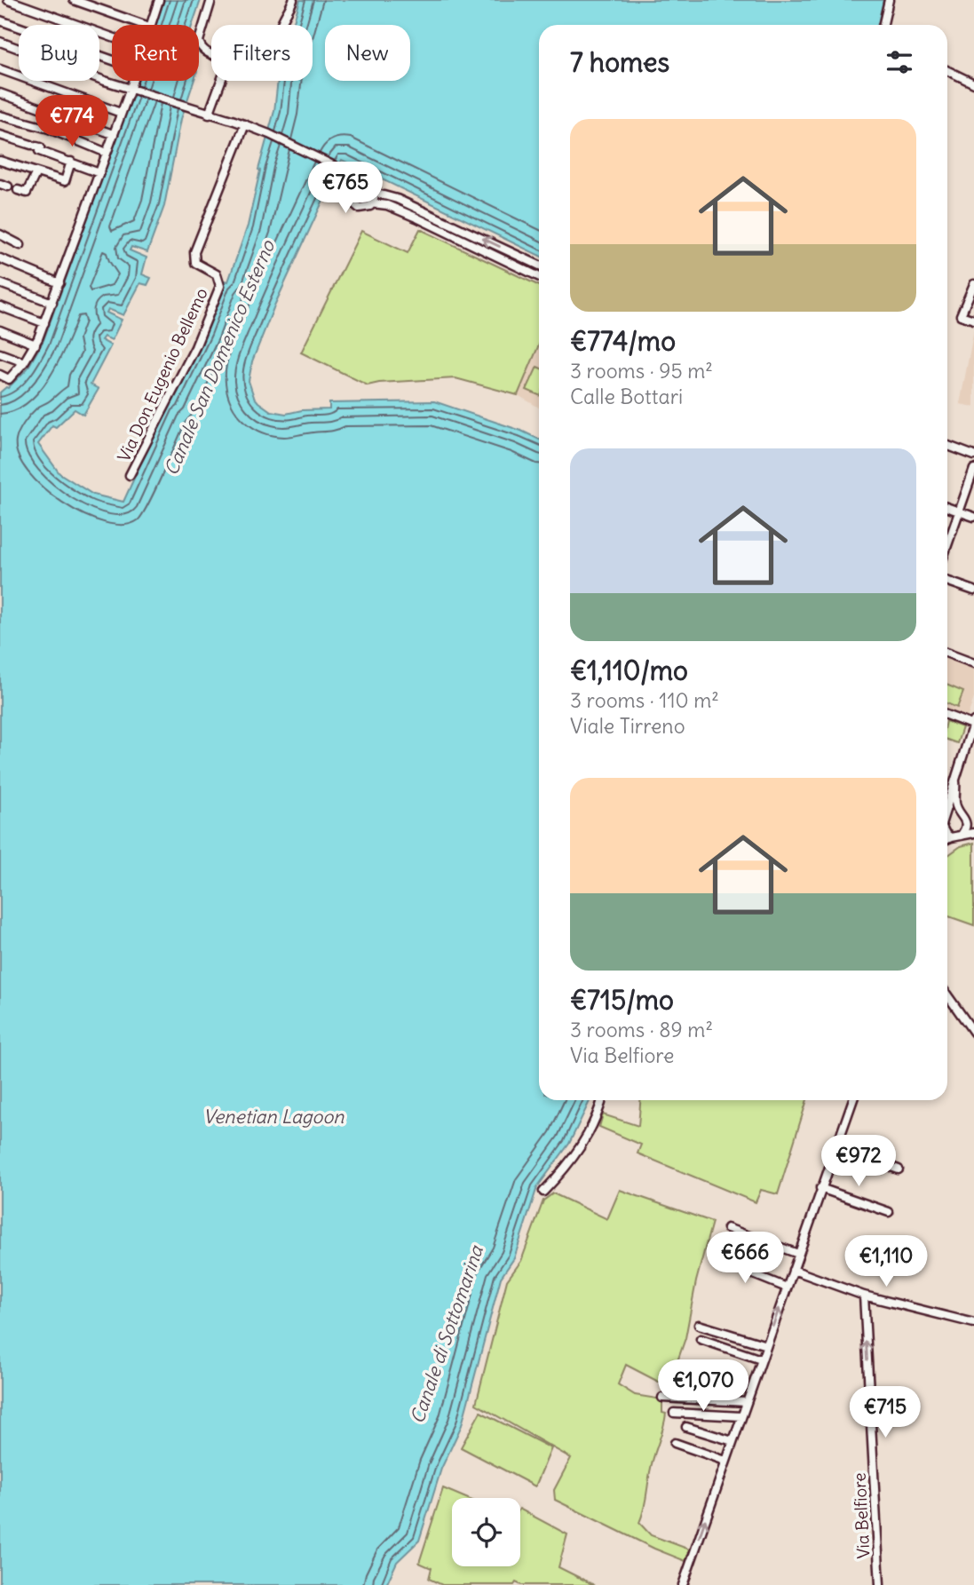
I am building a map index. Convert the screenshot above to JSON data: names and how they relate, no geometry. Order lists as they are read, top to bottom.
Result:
{
  "streets": {
    "street": ["Via Don Eugenio Bellemo", "Via Belfiore"]
  },
  "one_way": ["Via Belfiore"],
  "water": ["Canale San Domenico Esterno", "Venetian Lagoon", "Canale di Sottomarina"],
  "page": {
    "chip": [
      "Buy",
      "Rent",
      "Filters",
      "New"
    ],
    "heading": "7 homes",
    "price": [
      "€774",
      "€765",
      "€972",
      "€666",
      "€1,110",
      "€1,070",
      "€715"
    ],
    "list": [
      {
        "name": "€774/mo",
        "note": "3 rooms · 95 m² · Calle Bottari"
      },
      {
        "name": "€1,110/mo",
        "note": "3 rooms · 110 m² · Viale Tirreno"
      },
      {
        "name": "€715/mo",
        "note": "3 rooms · 89 m² · Via Belfiore"
      }
    ]
  }
}
